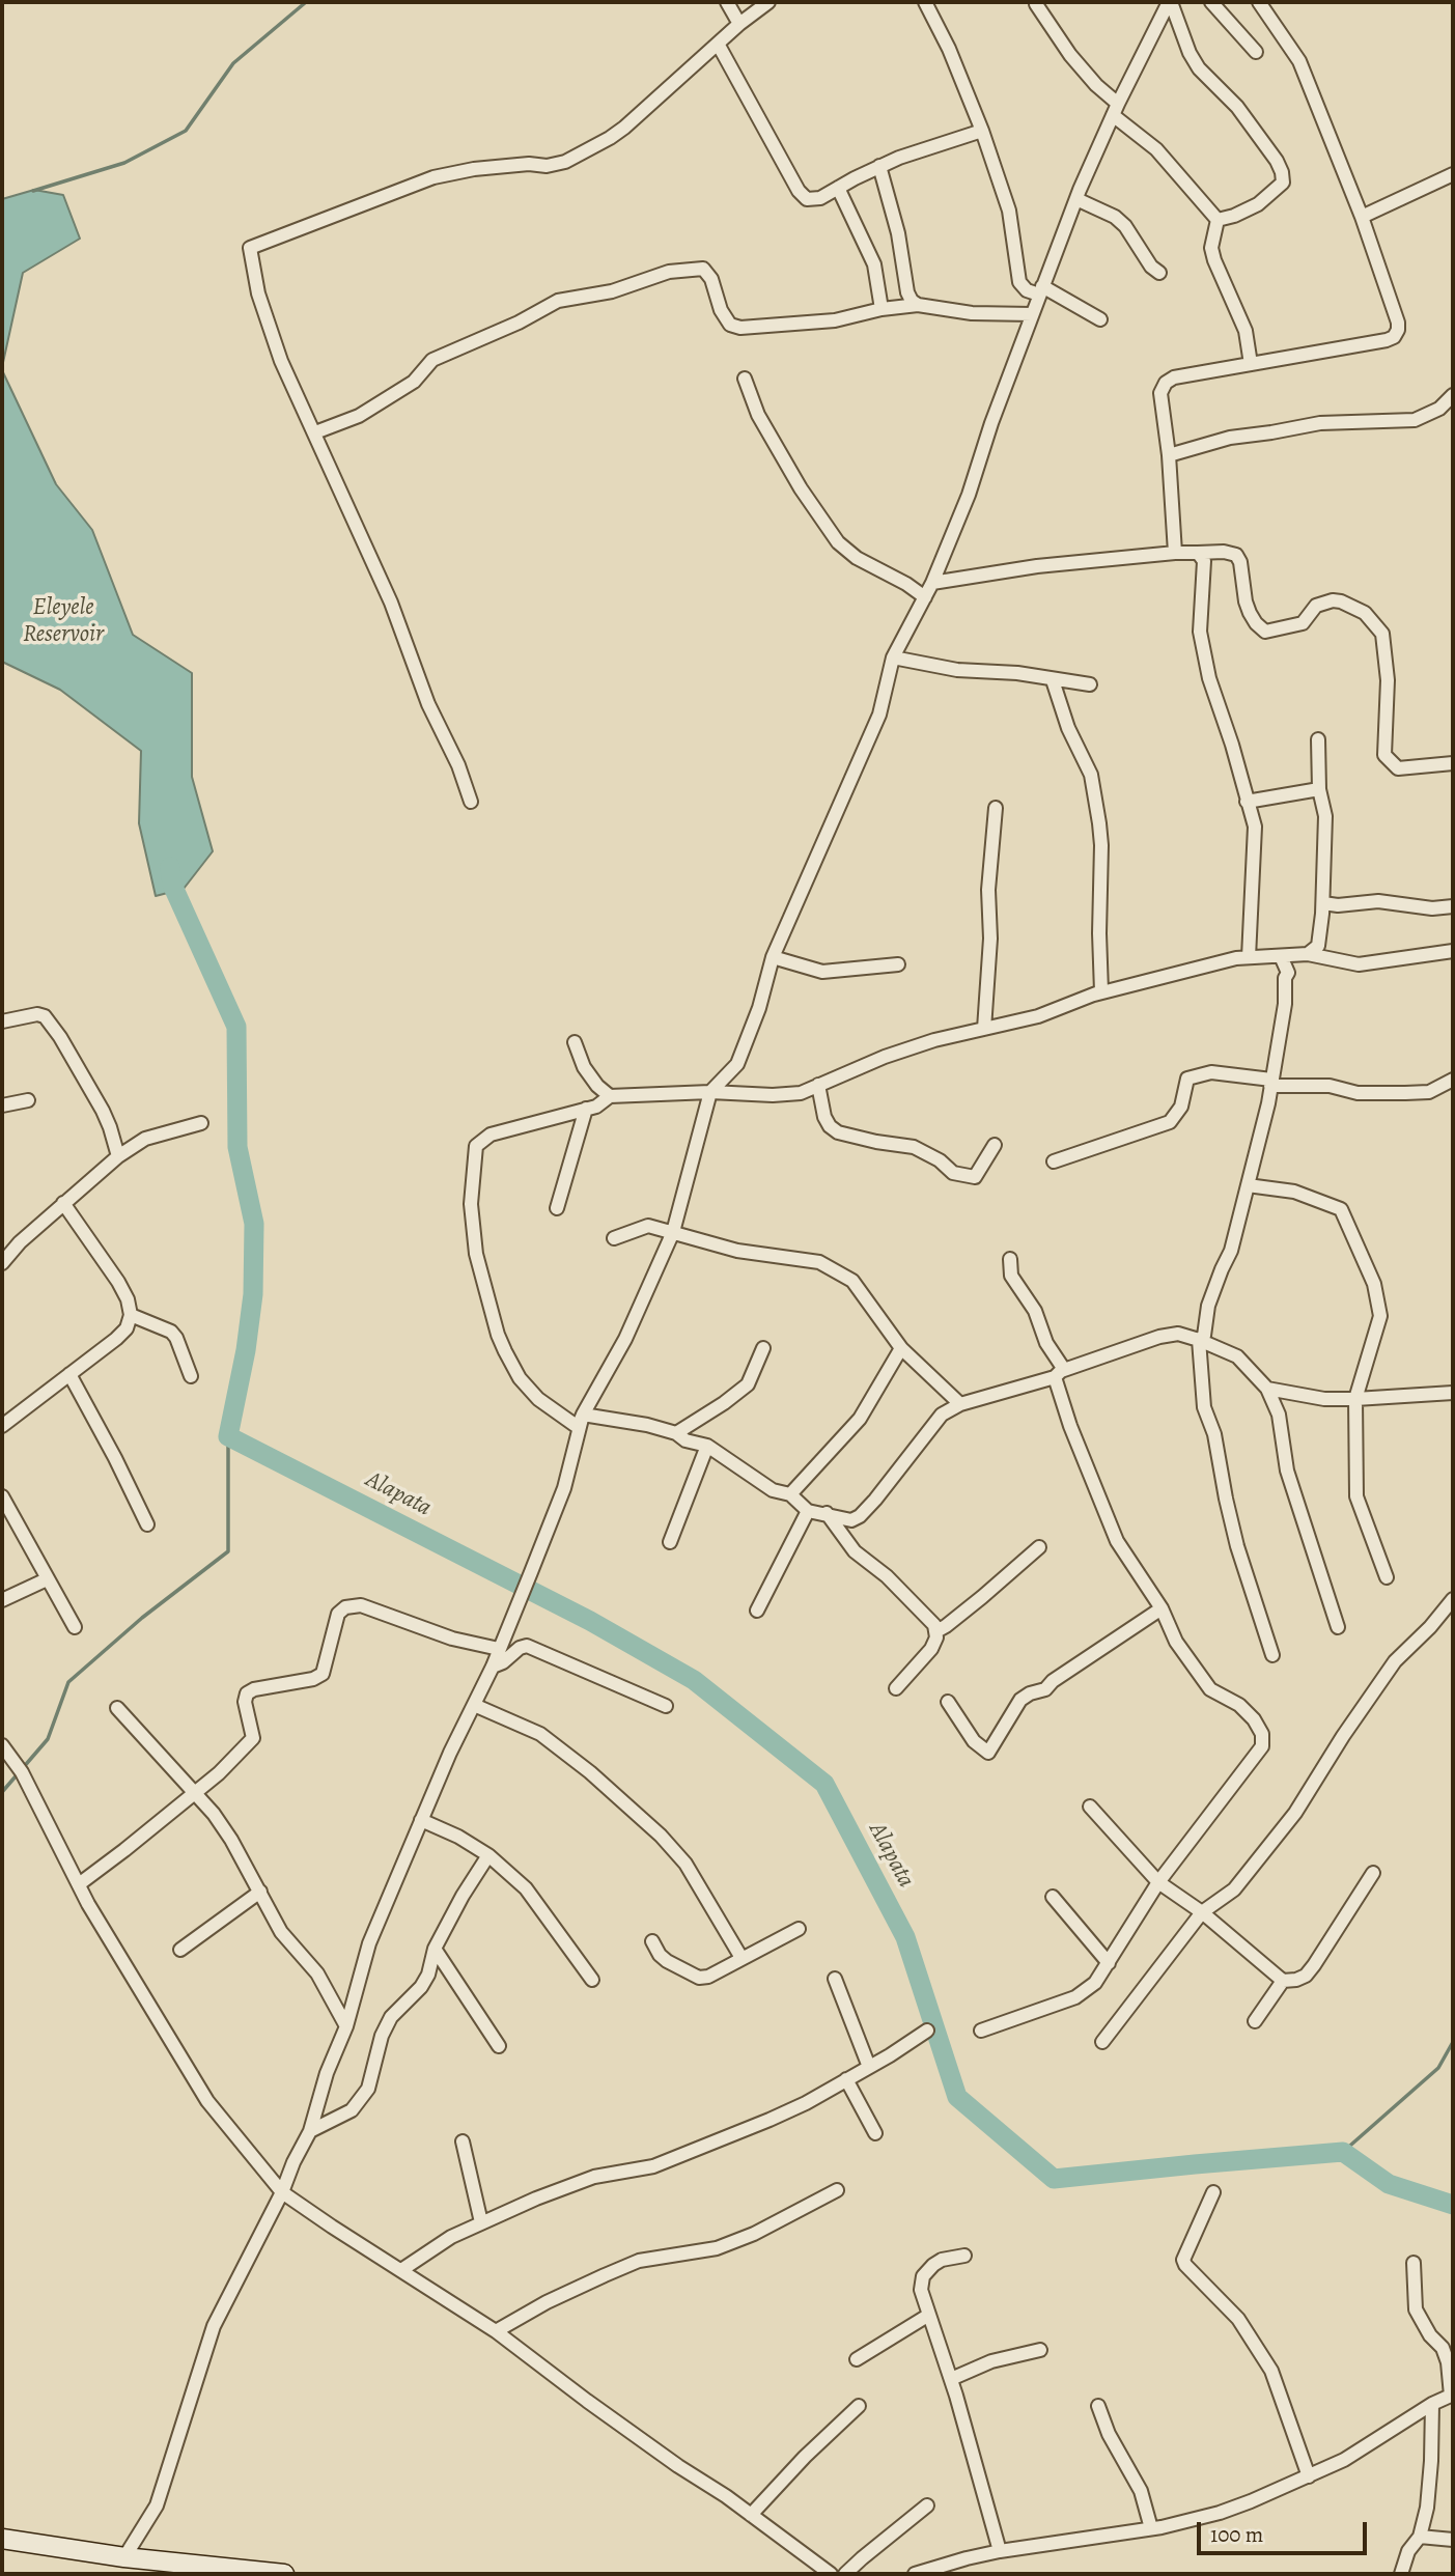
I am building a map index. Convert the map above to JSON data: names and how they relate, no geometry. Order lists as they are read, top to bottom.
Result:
{
  "water": ["Eleyele Reservoir", "Alapata"],
  "scale_bar": "100 m"
}
